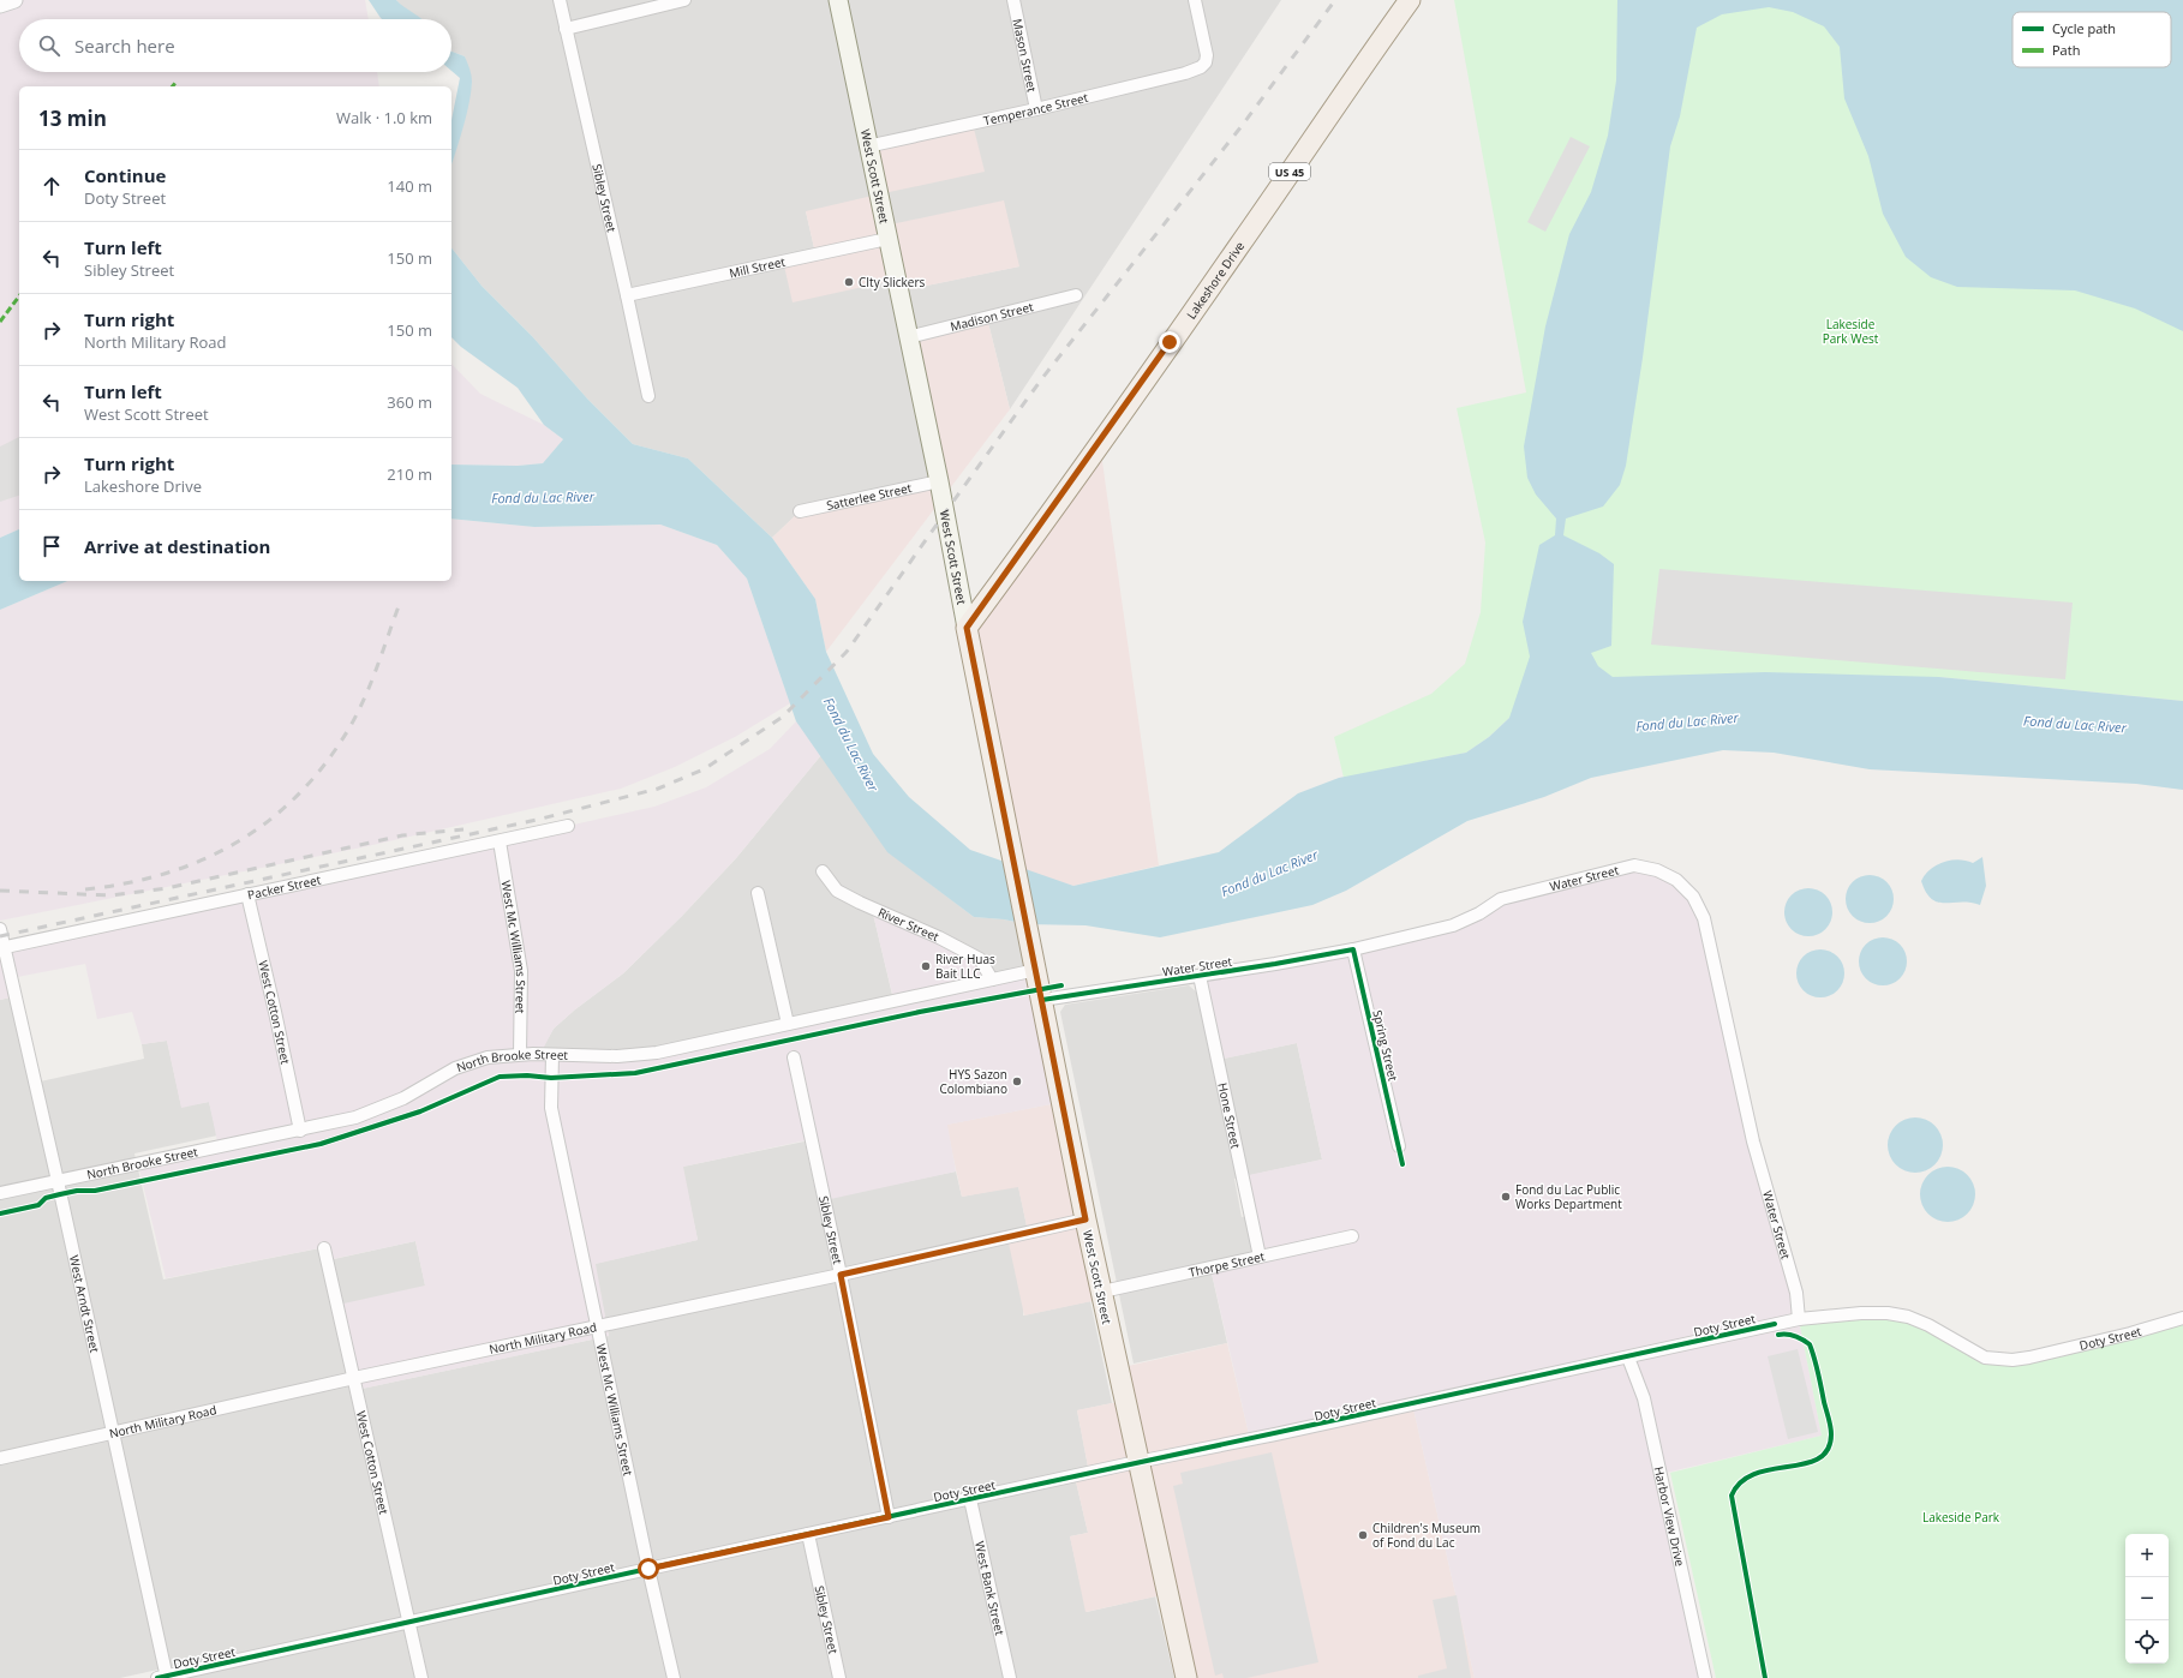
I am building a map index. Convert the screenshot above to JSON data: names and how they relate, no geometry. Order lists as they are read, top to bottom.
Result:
{
  "streets": {
    "main road": ["US 45", "West Scott Street", "Lakeshore Drive"],
    "street": [
      "Mason Street",
      "Temperance Street",
      "Sibley Street",
      "Mill Street",
      "Madison Street",
      "Satterlee Street",
      "Water Street",
      "Packer Street",
      "River Street",
      "West Mc Williams Street",
      "West Cotton Street",
      "Spring Street",
      "North Brooke Street",
      "Hone Street",
      "Thorpe Street",
      "West Arndt Street",
      "Doty Street",
      "North Military Road",
      "Harbor View Drive",
      "West Bank Street"
    ]
  },
  "crossings": [
    ["Mason Street", "Temperance Street"],
    ["Temperance Street", "West Scott Street"],
    ["West Scott Street", "Mill Street"],
    ["West Scott Street", "Lakeshore Drive"],
    ["West Scott Street", "Madison Street"],
    ["West Scott Street", "Satterlee Street"],
    ["West Scott Street", "Water Street"],
    ["West Scott Street", "North Brooke Street"],
    ["West Scott Street", "Thorpe Street"],
    ["West Scott Street", "Doty Street"],
    ["West Scott Street", "North Military Road"],
    ["Sibley Street", "Mill Street"],
    ["Sibley Street", "Doty Street"],
    ["Sibley Street", "North Military Road"],
    ["Water Street", "Spring Street"],
    ["Water Street", "Hone Street"],
    ["Water Street", "Doty Street"],
    ["Packer Street", "West Mc Williams Street"],
    ["Packer Street", "West Cotton Street"],
    ["Packer Street", "West Arndt Street"],
    ["River Street", "North Brooke Street"],
    ["West Mc Williams Street", "North Brooke Street"],
    ["West Mc Williams Street", "Doty Street"],
    ["West Mc Williams Street", "North Military Road"],
    ["West Cotton Street", "North Brooke Street"],
    ["West Cotton Street", "Doty Street"],
    ["West Cotton Street", "North Military Road"],
    ["North Brooke Street", "West Arndt Street"],
    ["Hone Street", "Thorpe Street"],
    ["West Arndt Street", "Doty Street"],
    ["West Arndt Street", "North Military Road"],
    ["Doty Street", "Harbor View Drive"],
    ["Doty Street", "West Bank Street"]
  ],
  "water": ["Fond du Lac River"],
  "parks": ["Lakeside Park West", "Lakeside Park"],
  "places": [
    "CIty Slickers",
    "River Huas Bait LLC",
    "HYS Sazon Colombiano",
    "Fond du Lac Public Works Department",
    "Children's Museum of Fond du Lac"
  ],
  "legend": ["Cycle path", "Path"],
  "page": {
    "search": "Search here",
    "heading": ["13 min", "Walk · 1.0 km"],
    "list": [
      ["Continue", "Doty Street", "140 m"],
      ["Turn left", "Sibley Street", "150 m"],
      ["Turn right", "North Military Road", "150 m"],
      ["Turn left", "West Scott Street", "360 m"],
      ["Turn right", "Lakeshore Drive", "210 m"],
      "Arrive at destination"
    ],
    "map_buttons": ["+", "−"]
  }
}
